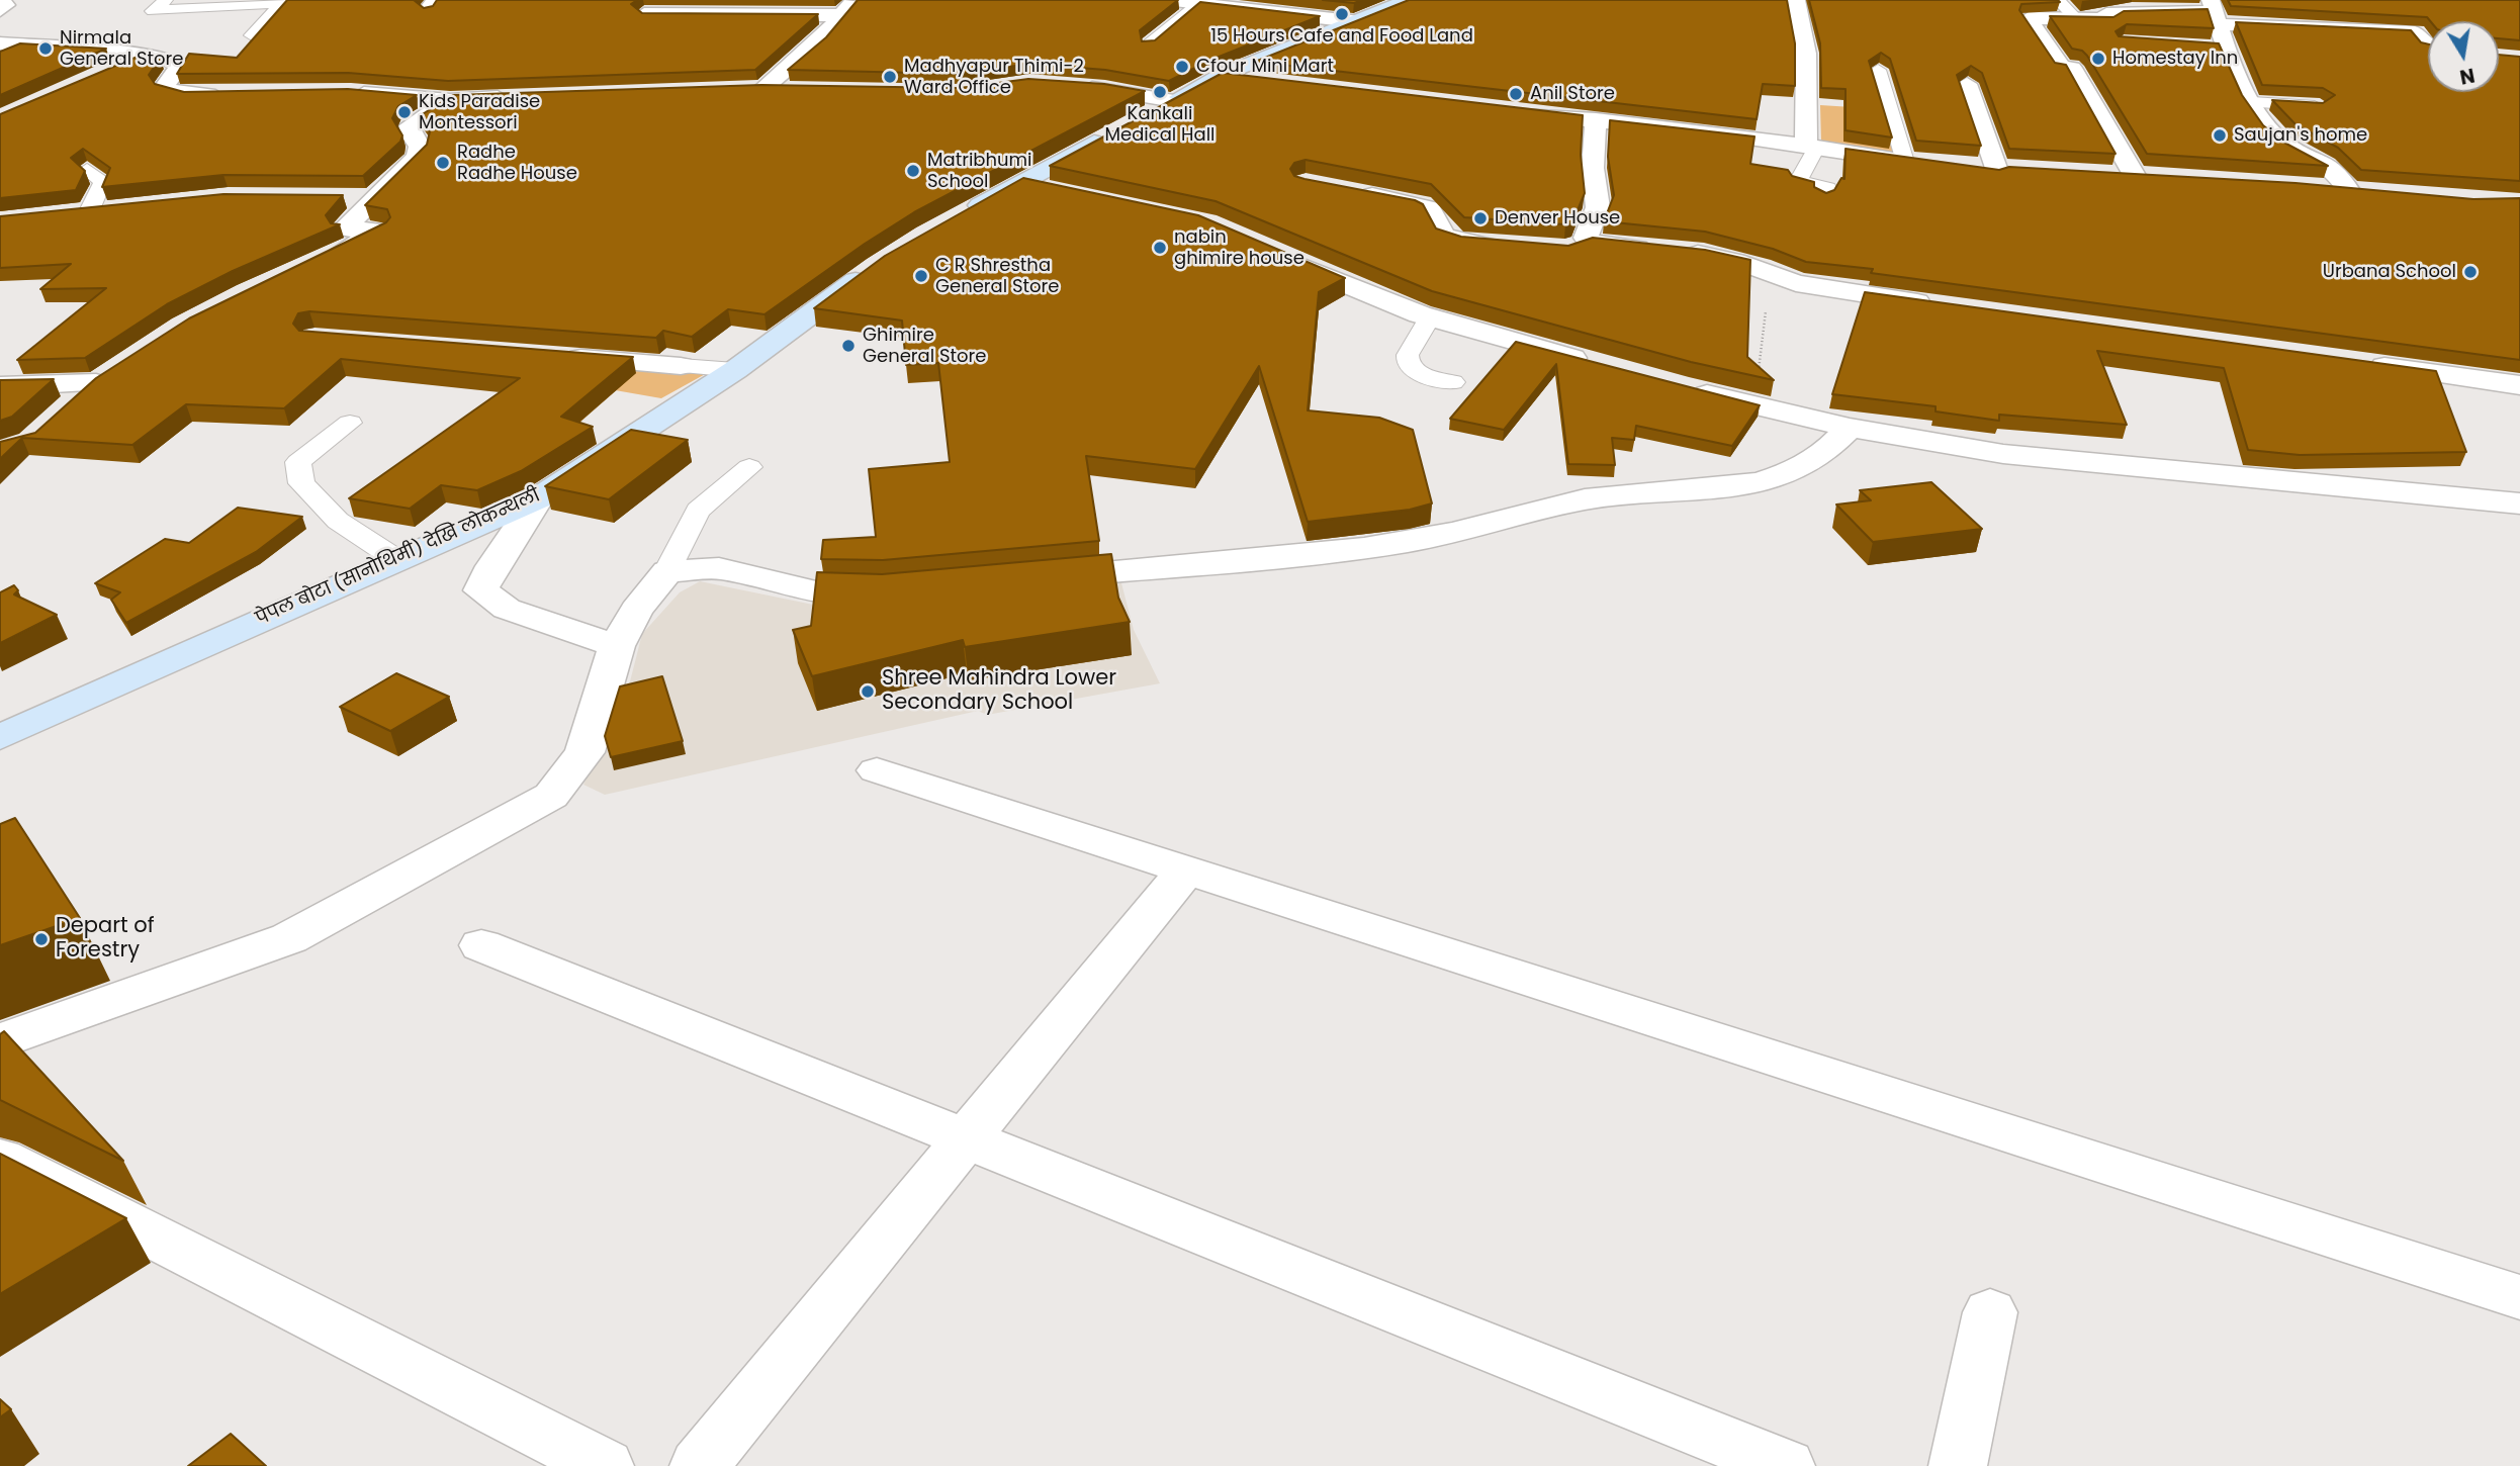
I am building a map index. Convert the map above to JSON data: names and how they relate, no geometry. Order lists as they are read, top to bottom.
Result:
{
  "streets": {
    "main road": ["पेपल बोटा (सानोथिमी) देखि लोकन्थली"]
  },
  "places": [
    "15 Hours Cafe and Food Land",
    "Nirmala General Store",
    "Homestay Inn",
    "Cfour Mini Mart",
    "Madhyapur Thimi-2 Ward Office",
    "Kankali Medical Hall",
    "Anil Store",
    "Kids Paradise Montessori",
    "Saujan's home",
    "Radhe Radhe House",
    "Matribhumi School",
    "Denver House",
    "nabin ghimire house",
    "Urbana School",
    "C R Shrestha General Store",
    "Ghimire General Store",
    "Shree Mahindra Lower Secondary School",
    "Depart of Forestry"
  ],
  "north": "bottom"
}
